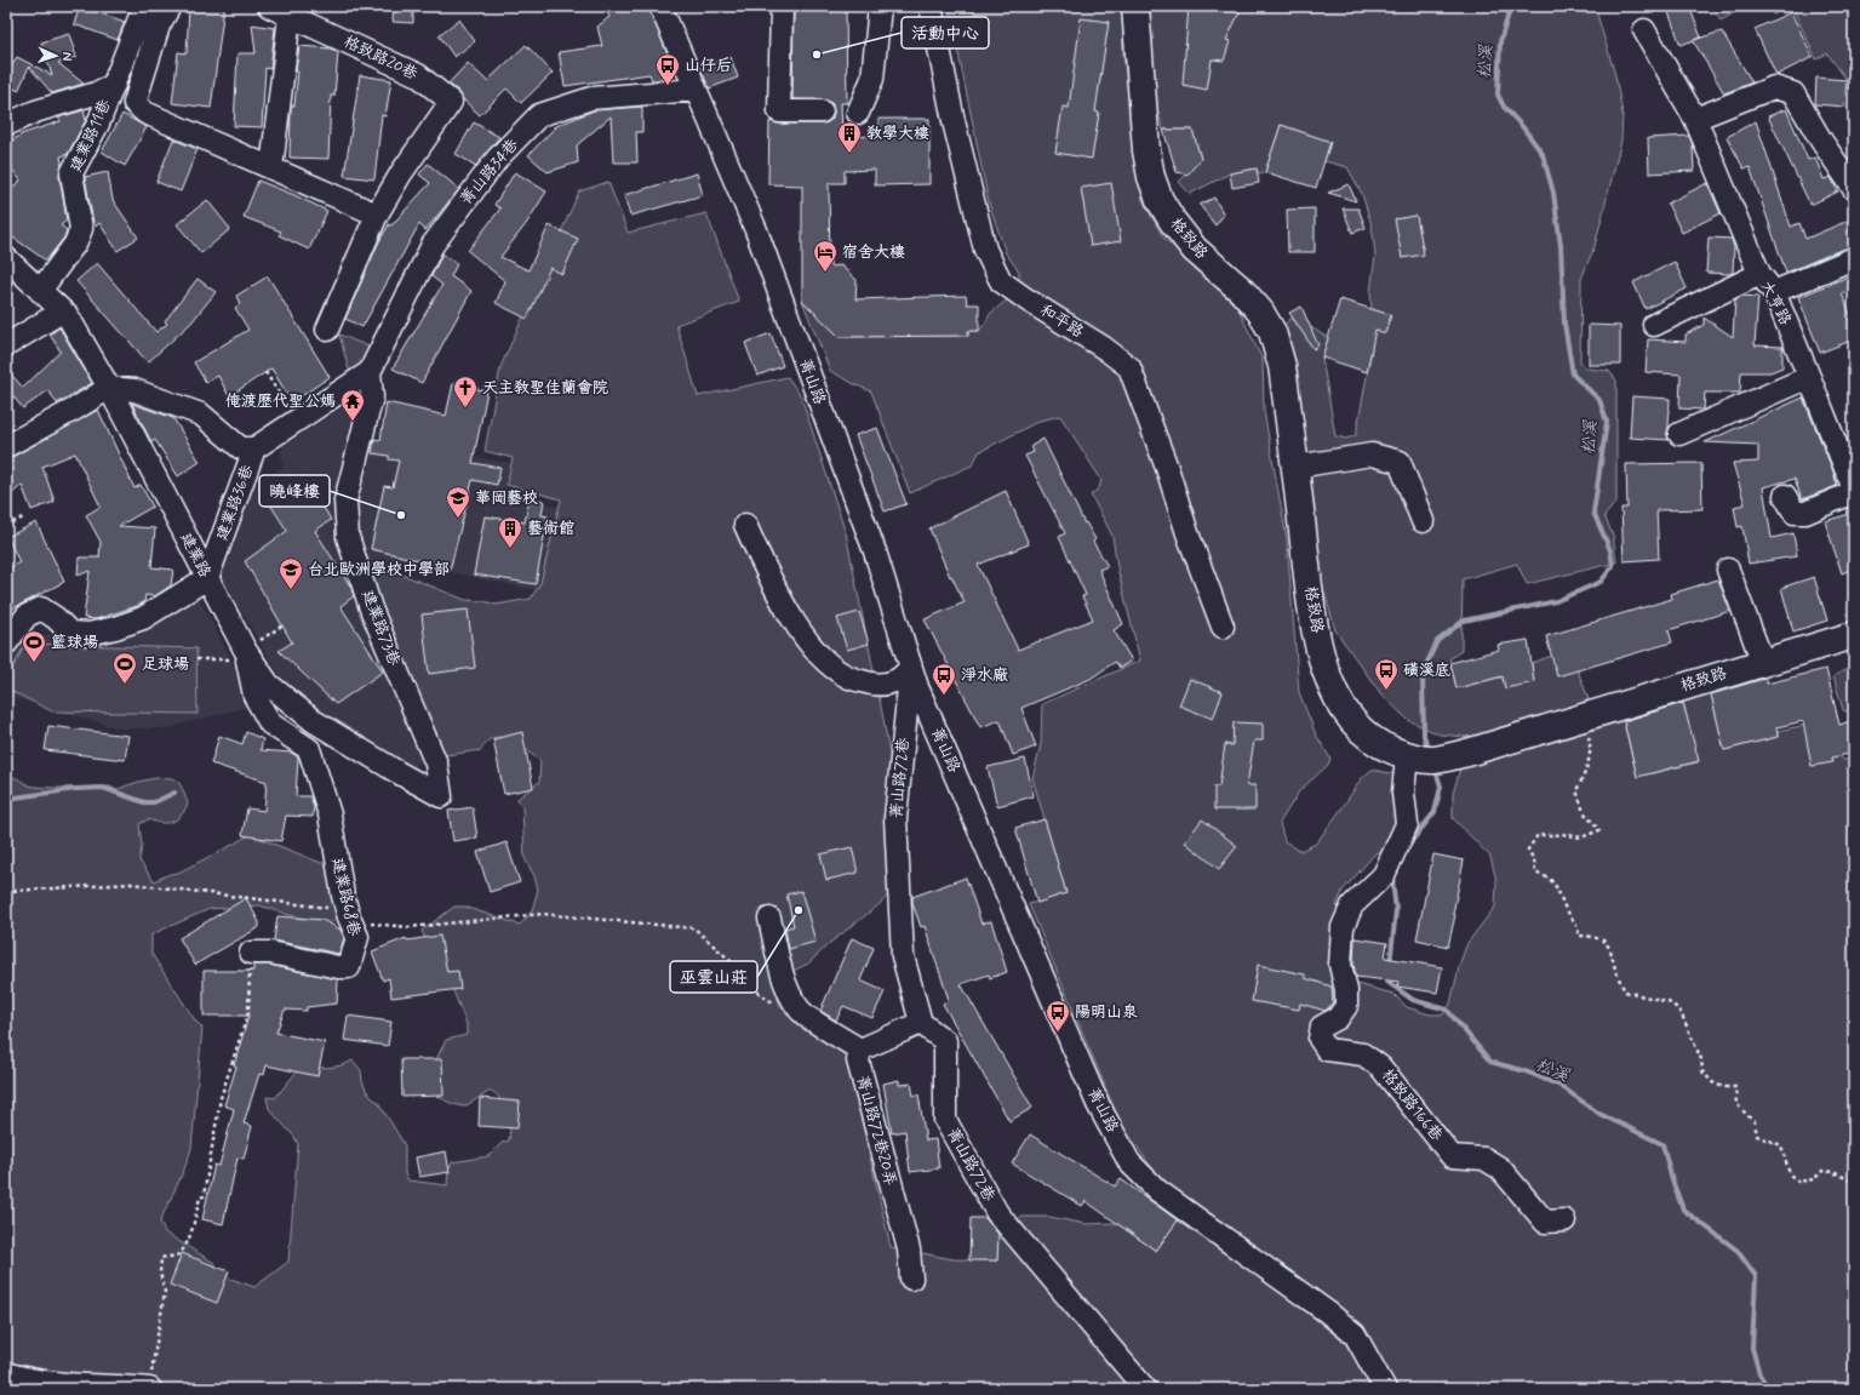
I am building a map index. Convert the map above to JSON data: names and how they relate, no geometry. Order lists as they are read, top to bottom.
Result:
{
  "streets": {
    "main road": ["格致路"],
    "street": [
      "格致路20巷",
      "建業路11巷",
      "菁山路34巷",
      "大亨路",
      "和平路",
      "菁山路",
      "建業路36巷",
      "建業路",
      "建業路73巷",
      "菁山路72巷",
      "建業路68巷",
      "格致路166巷",
      "菁山路72巷20弄"
    ]
  },
  "crossings": [
    ["建業路11巷", "建業路"],
    ["菁山路34巷", "菁山路"],
    ["菁山路34巷", "建業路73巷"],
    ["格致路", "格致路166巷"],
    ["菁山路", "菁山路72巷"],
    ["建業路36巷", "建業路"],
    ["建業路", "建業路73巷"],
    ["建業路", "建業路68巷"]
  ],
  "water": ["松溪"],
  "places": {
    "other": ["活動中心", "曉峰樓", "巫雲山莊"],
    "bus stop": [
      "山仔后",
      "磺溪底",
      "淨水廠",
      "陽明山泉"
    ],
    "building": ["教學大樓", "藝術館"],
    "hotel": ["宿舍大樓"],
    "church": ["天主教聖佳蘭會院"],
    "temple": ["俺渡歷代聖公媽"],
    "school or university": ["華岡藝校", "台北歐洲學校中學部"],
    "sports": ["籃球場", "足球場"]
  },
  "north": "right"
}
